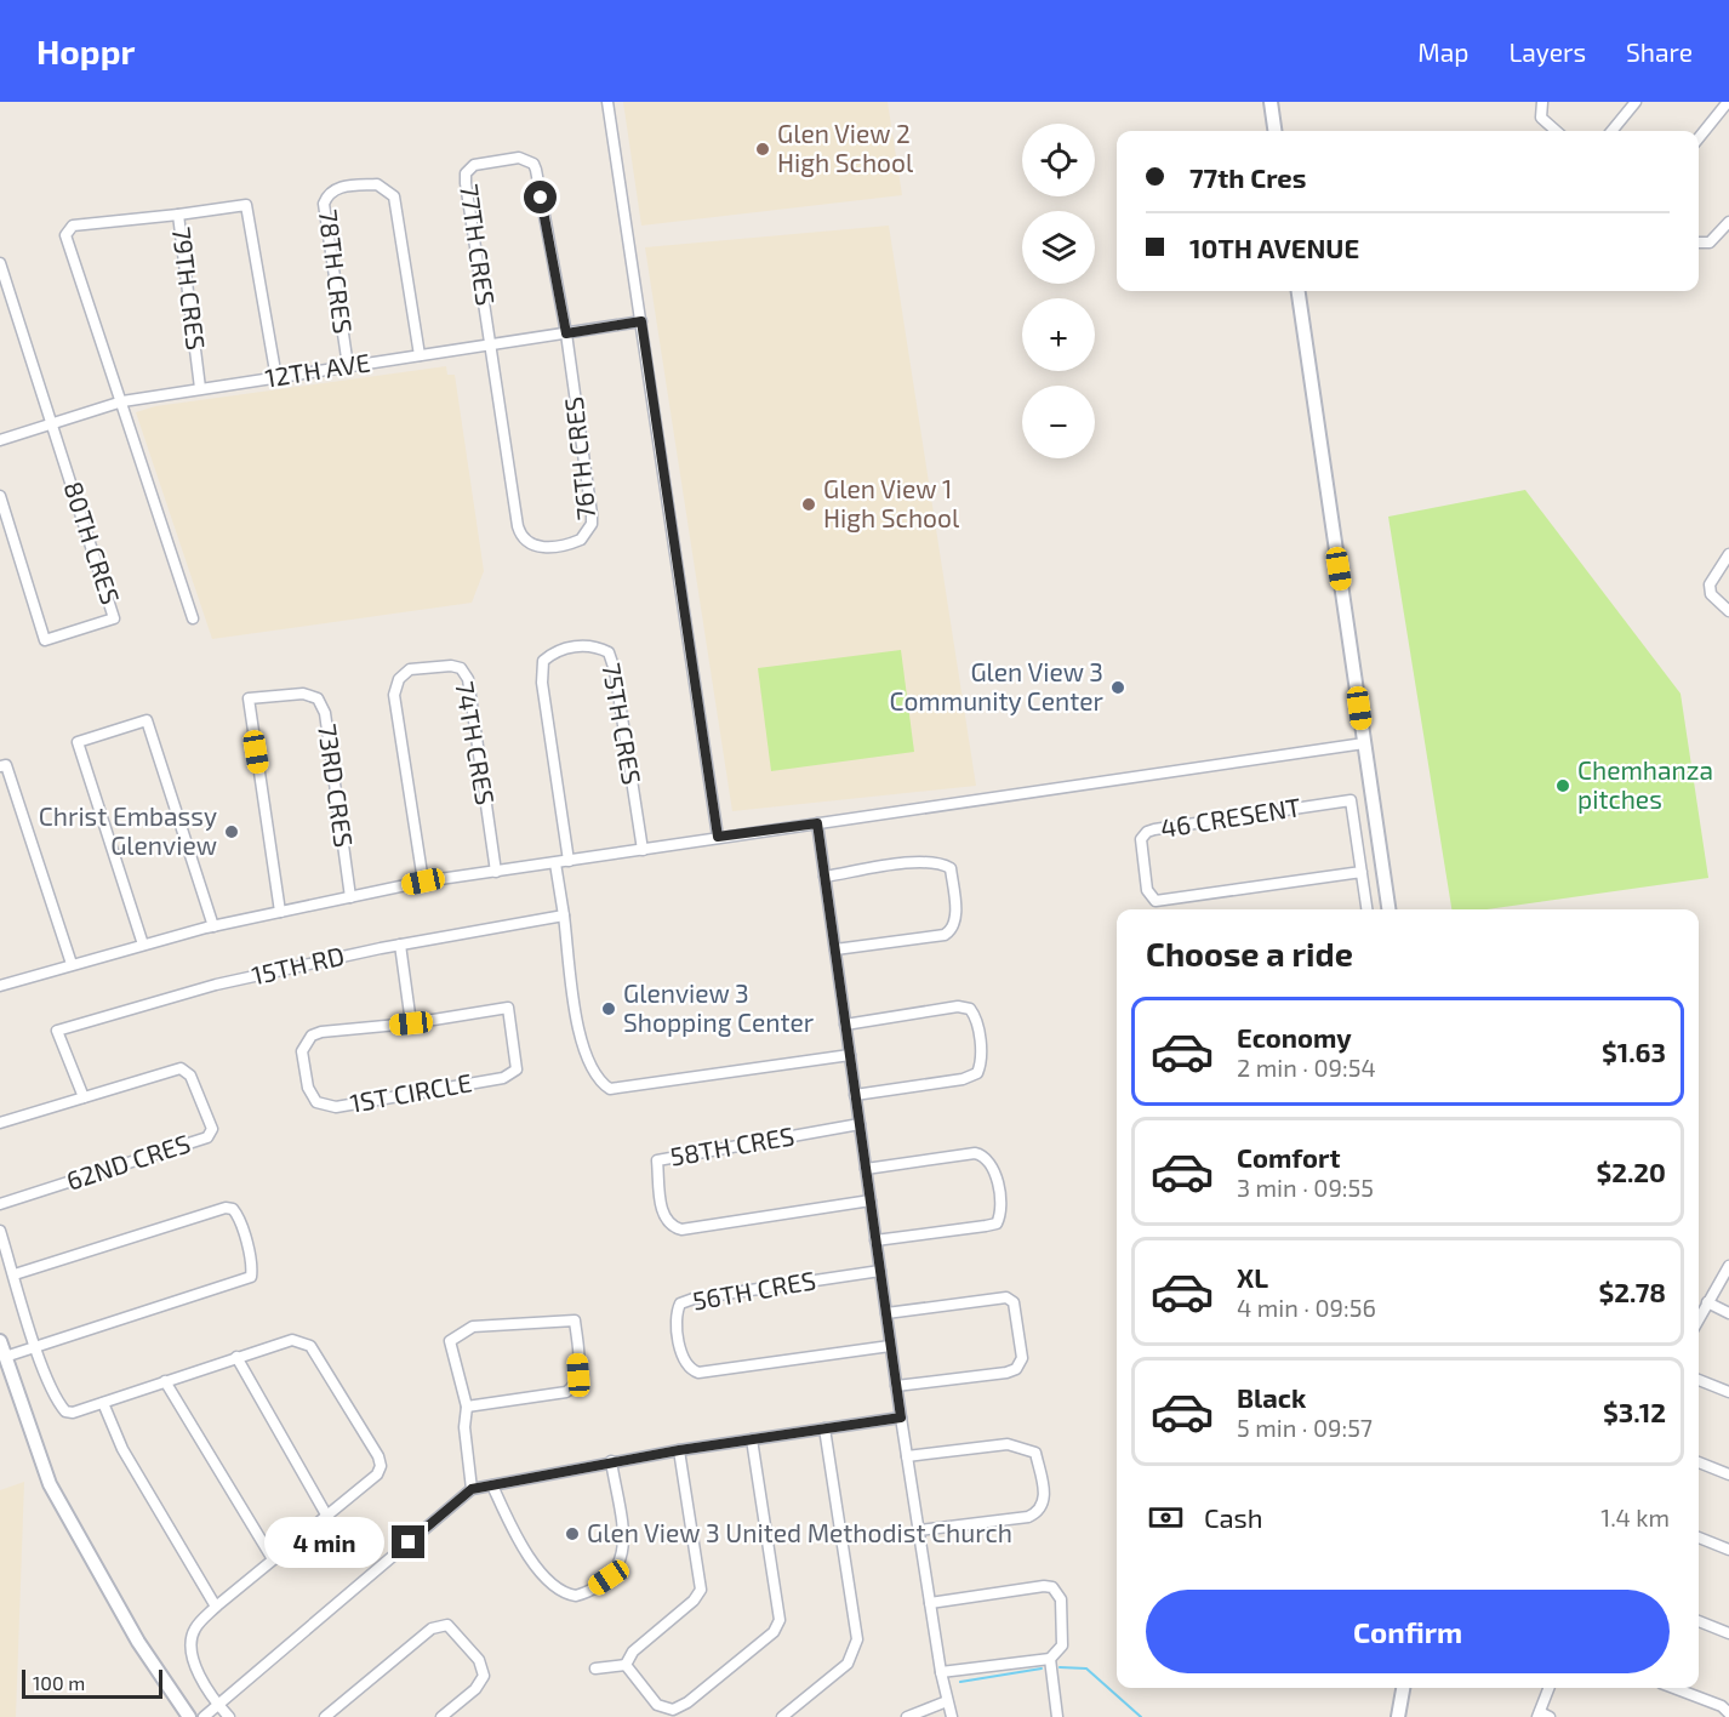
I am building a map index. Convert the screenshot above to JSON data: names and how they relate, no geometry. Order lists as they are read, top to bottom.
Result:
{
  "streets": {
    "street": [
      "77TH CRES",
      "78TH CRES",
      "79TH CRES",
      "12TH AVE",
      "76TH CRES",
      "80TH CRES",
      "75TH CRES",
      "74TH CRES",
      "73RD CRES",
      "46 CRESENT",
      "15TH RD",
      "1ST CIRCLE",
      "58TH CRES",
      "62ND CRES",
      "56TH CRES"
    ]
  },
  "crossings": [
    ["77TH CRES", "12TH AVE"],
    ["77TH CRES", "76TH CRES"],
    ["78TH CRES", "12TH AVE"],
    ["79TH CRES", "12TH AVE"],
    ["12TH AVE", "76TH CRES"],
    ["12TH AVE", "80TH CRES"],
    ["15TH RD", "62ND CRES"]
  ],
  "places": [
    "Glen View 2 High School",
    "Glen View 1 High School",
    "Glen View 3 Community Center",
    "Chemhanza pitches",
    "Christ Embassy Glenview",
    "Glenview 3 Shopping Center",
    "Glen View 3 United Methodist Church"
  ],
  "scale_bar": "100 m",
  "page": {
    "header": "Hoppr",
    "nav": ["Map", "Layers", "Share"],
    "map_buttons": ["+", "−"],
    "banner": ["77th Cres", "10TH AVENUE"],
    "heading": "Choose a ride",
    "list": [
      {
        "name": "Economy",
        "note": "2 min · 09:54",
        "value": "$1.63"
      },
      {
        "name": "Comfort",
        "note": "3 min · 09:55",
        "value": "$2.20"
      },
      {
        "name": "XL",
        "note": "4 min · 09:56",
        "value": "$2.78"
      },
      {
        "name": "Black",
        "note": "5 min · 09:57",
        "value": "$3.12"
      }
    ],
    "pay": ["Cash", "1.4 km"],
    "bubble": "4 min",
    "buttons": "Confirm",
    "scale": "100 m"
  }
}
